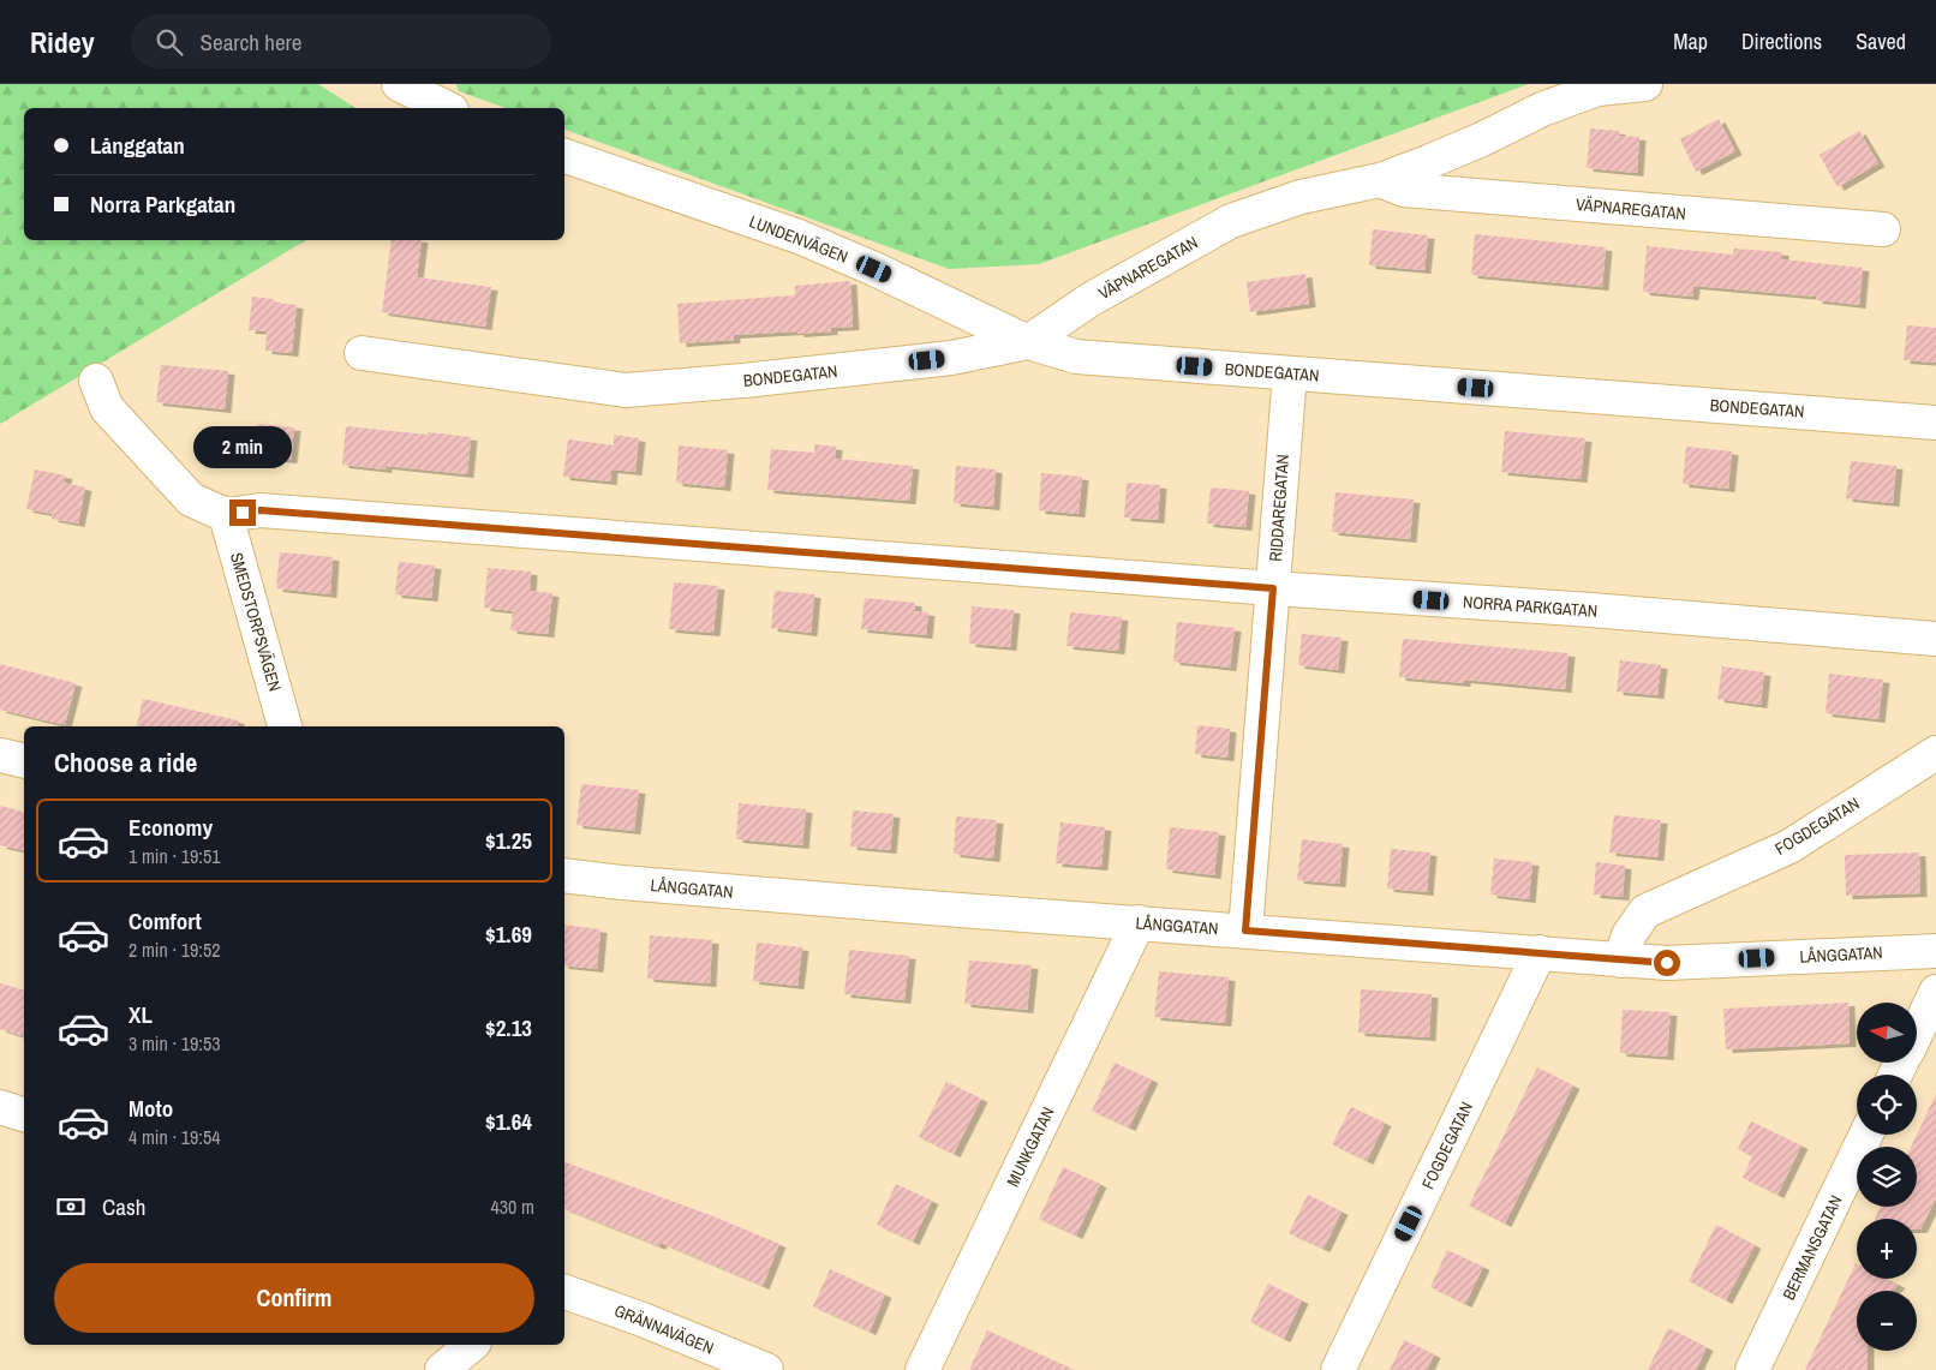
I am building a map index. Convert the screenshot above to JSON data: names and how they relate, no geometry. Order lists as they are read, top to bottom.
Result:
{
  "streets": {
    "street": [
      "VÄPNAREGATAN",
      "LUNDENVÄGEN",
      "BONDEGATAN",
      "RIDDAREGATAN",
      "NORRA PARKGATAN",
      "SMEDSTORPSVÄGEN",
      "FOGDEGATAN",
      "LÅNGGATAN",
      "MUNKGATAN",
      "BERMANSGATAN",
      "GRÄNNAVÄGEN"
    ]
  },
  "crossings": [
    ["VÄPNAREGATAN", "LUNDENVÄGEN"],
    ["VÄPNAREGATAN", "BONDEGATAN"],
    ["LUNDENVÄGEN", "BONDEGATAN"],
    ["BONDEGATAN", "RIDDAREGATAN"],
    ["RIDDAREGATAN", "NORRA PARKGATAN"],
    ["RIDDAREGATAN", "LÅNGGATAN"],
    ["NORRA PARKGATAN", "SMEDSTORPSVÄGEN"],
    ["FOGDEGATAN", "LÅNGGATAN"],
    ["LÅNGGATAN", "MUNKGATAN"]
  ],
  "north": "left",
  "page": {
    "header": "Ridey",
    "search": "Search here",
    "nav": ["Map", "Directions", "Saved"],
    "banner": ["Långgatan", "Norra Parkgatan"],
    "bubble": "2 min",
    "heading": "Choose a ride",
    "list": [
      {
        "name": "Economy",
        "note": "1 min · 19:51",
        "value": "$1.25"
      },
      {
        "name": "Comfort",
        "note": "2 min · 19:52",
        "value": "$1.69"
      },
      {
        "name": "XL",
        "note": "3 min · 19:53",
        "value": "$2.13"
      },
      {
        "name": "Moto",
        "note": "4 min · 19:54",
        "value": "$1.64"
      }
    ],
    "map_buttons": ["+", "−"],
    "pay": ["Cash", "430 m"],
    "buttons": "Confirm"
  }
}
